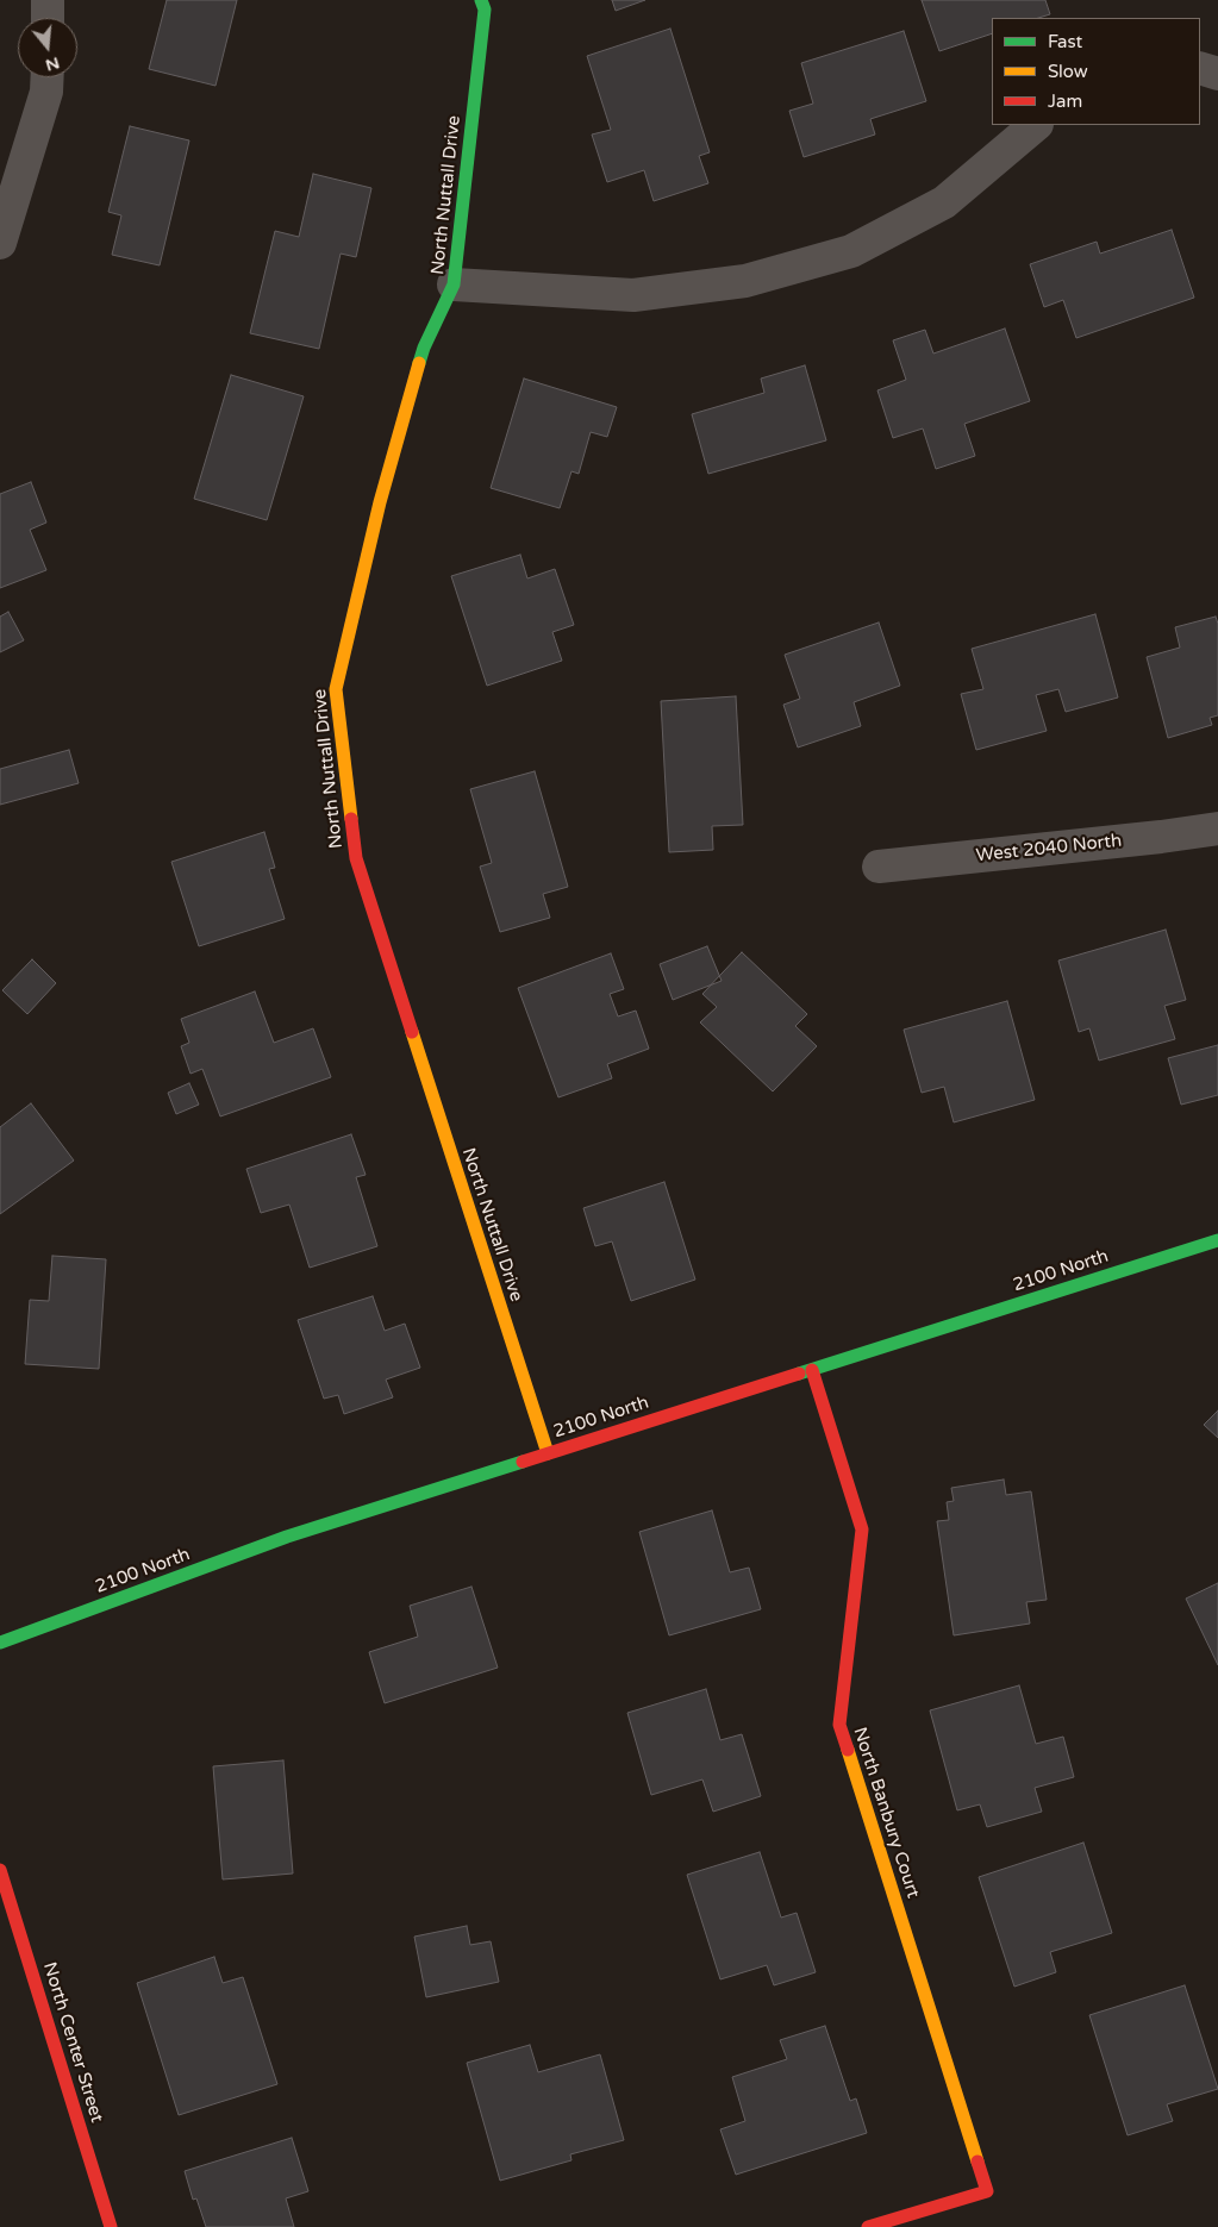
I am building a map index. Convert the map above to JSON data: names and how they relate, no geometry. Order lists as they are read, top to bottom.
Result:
{
  "streets": {
    "street": [
      "North Nuttall Drive",
      "West 2040 North",
      "2100 North",
      "North Banbury Court",
      "North Center Street"
    ]
  },
  "crossings": [
    ["North Nuttall Drive", "2100 North"],
    ["2100 North", "North Banbury Court"]
  ],
  "legend": ["Fast", "Slow", "Jam"],
  "north": "bottom"
}
